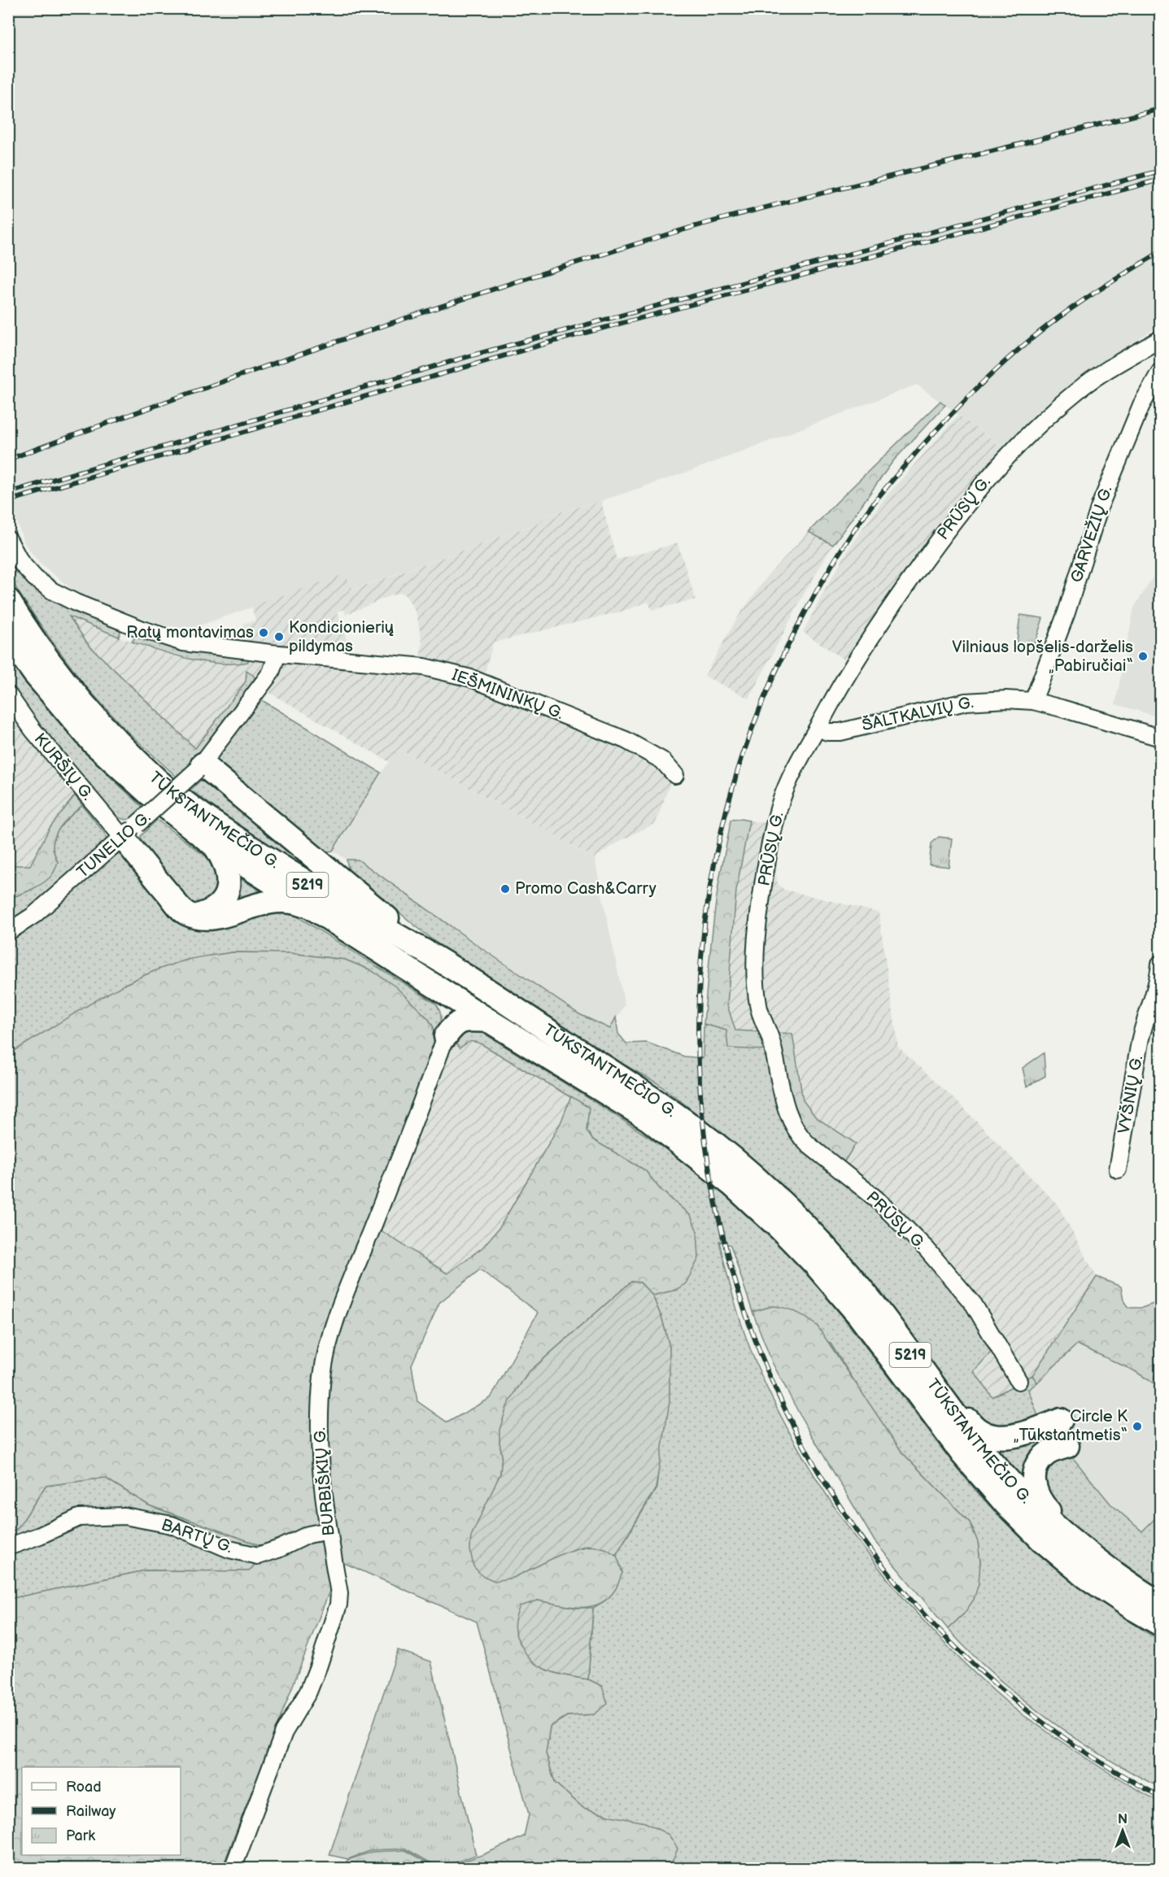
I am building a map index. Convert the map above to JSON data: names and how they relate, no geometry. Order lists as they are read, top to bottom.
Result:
{
  "streets": {
    "highway": ["TŪKSTANTMEČIO G.", "5219"],
    "street": [
      "PRŪSŲ G.",
      "GARVEŽIŲ G.",
      "IEŠMININKŲ G.",
      "ŠALTKALVIŲ G.",
      "KURŠIŲ G.",
      "TUNELIO G.",
      "VYŠNIŲ G.",
      "BURBIŠKIŲ G.",
      "BARTŲ G."
    ]
  },
  "crossings": [
    ["PRŪSŲ G.", "ŠALTKALVIŲ G."],
    ["GARVEŽIŲ G.", "ŠALTKALVIŲ G."],
    ["IEŠMININKŲ G.", "TUNELIO G."],
    ["KURŠIŲ G.", "TUNELIO G."],
    ["BURBIŠKIŲ G.", "BARTŲ G."]
  ],
  "places": [
    "Ratų montavimas",
    "Kondicionierių pildymas",
    "Vilniaus lopšelis-darželis „Pabiručiai“",
    "Promo Cash&Carry",
    "Circle K „Tūkstantmetis“"
  ],
  "legend": ["Road", "Railway", "Park"],
  "north": "top"
}
